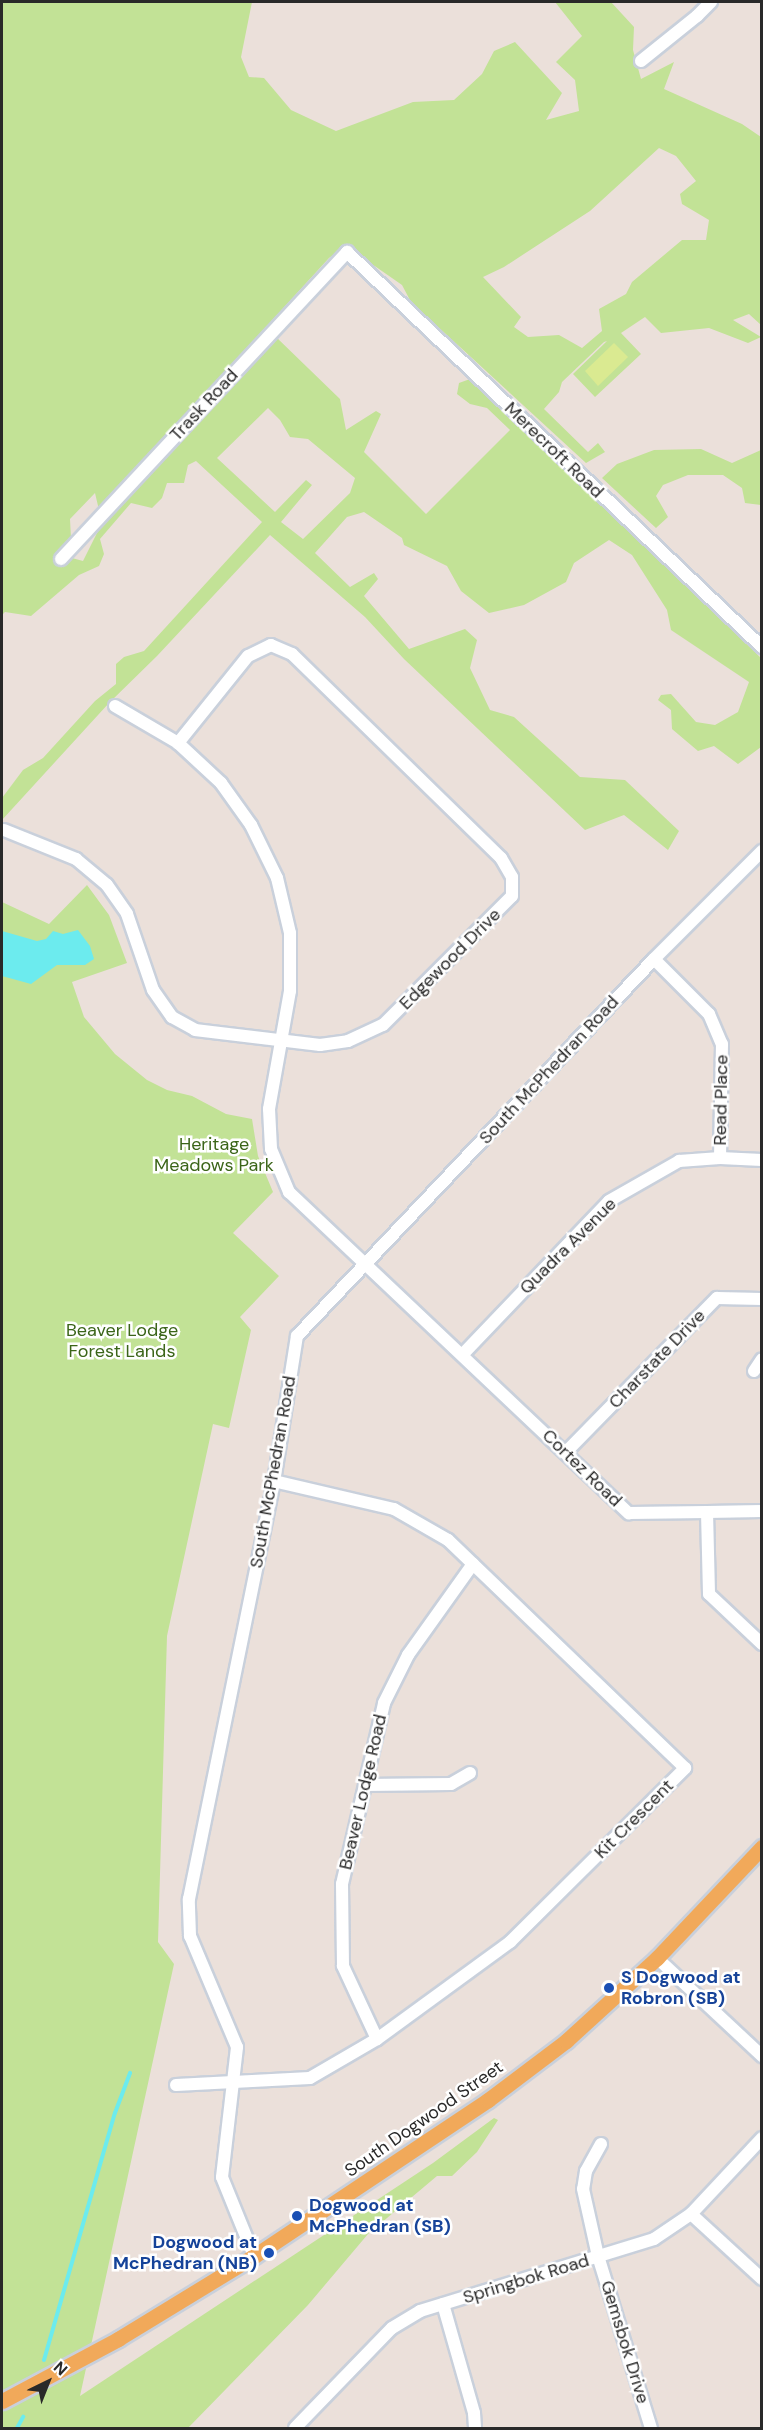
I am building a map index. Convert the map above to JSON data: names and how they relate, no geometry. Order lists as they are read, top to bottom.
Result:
{
  "streets": {
    "main road": ["South Dogwood Street"],
    "street": [
      "Trask Road",
      "Merecroft Road",
      "Edgewood Drive",
      "South McPhedran Road",
      "Read Place",
      "Quadra Avenue",
      "Charstate Drive",
      "Cortez Road",
      "Beaver Lodge Road",
      "Kit Crescent",
      "Springbok Road",
      "Gemsbok Drive"
    ]
  },
  "crossings": [
    ["Trask Road", "Merecroft Road"],
    ["Edgewood Drive", "Cortez Road"],
    ["South McPhedran Road", "Read Place"],
    ["South McPhedran Road", "Cortez Road"],
    ["South McPhedran Road", "Kit Crescent"],
    ["South McPhedran Road", "South Dogwood Street"],
    ["Read Place", "Quadra Avenue"],
    ["Quadra Avenue", "Cortez Road"],
    ["Charstate Drive", "Cortez Road"],
    ["Beaver Lodge Road", "Kit Crescent"],
    ["Springbok Road", "Gemsbok Drive"]
  ],
  "parks": ["Heritage Meadows Park", "Beaver Lodge Forest Lands"],
  "places": ["S Dogwood at Robron (SB)", "Dogwood at McPhedran (SB)", "Dogwood at McPhedran (NB)"],
  "north": "top right"
}
